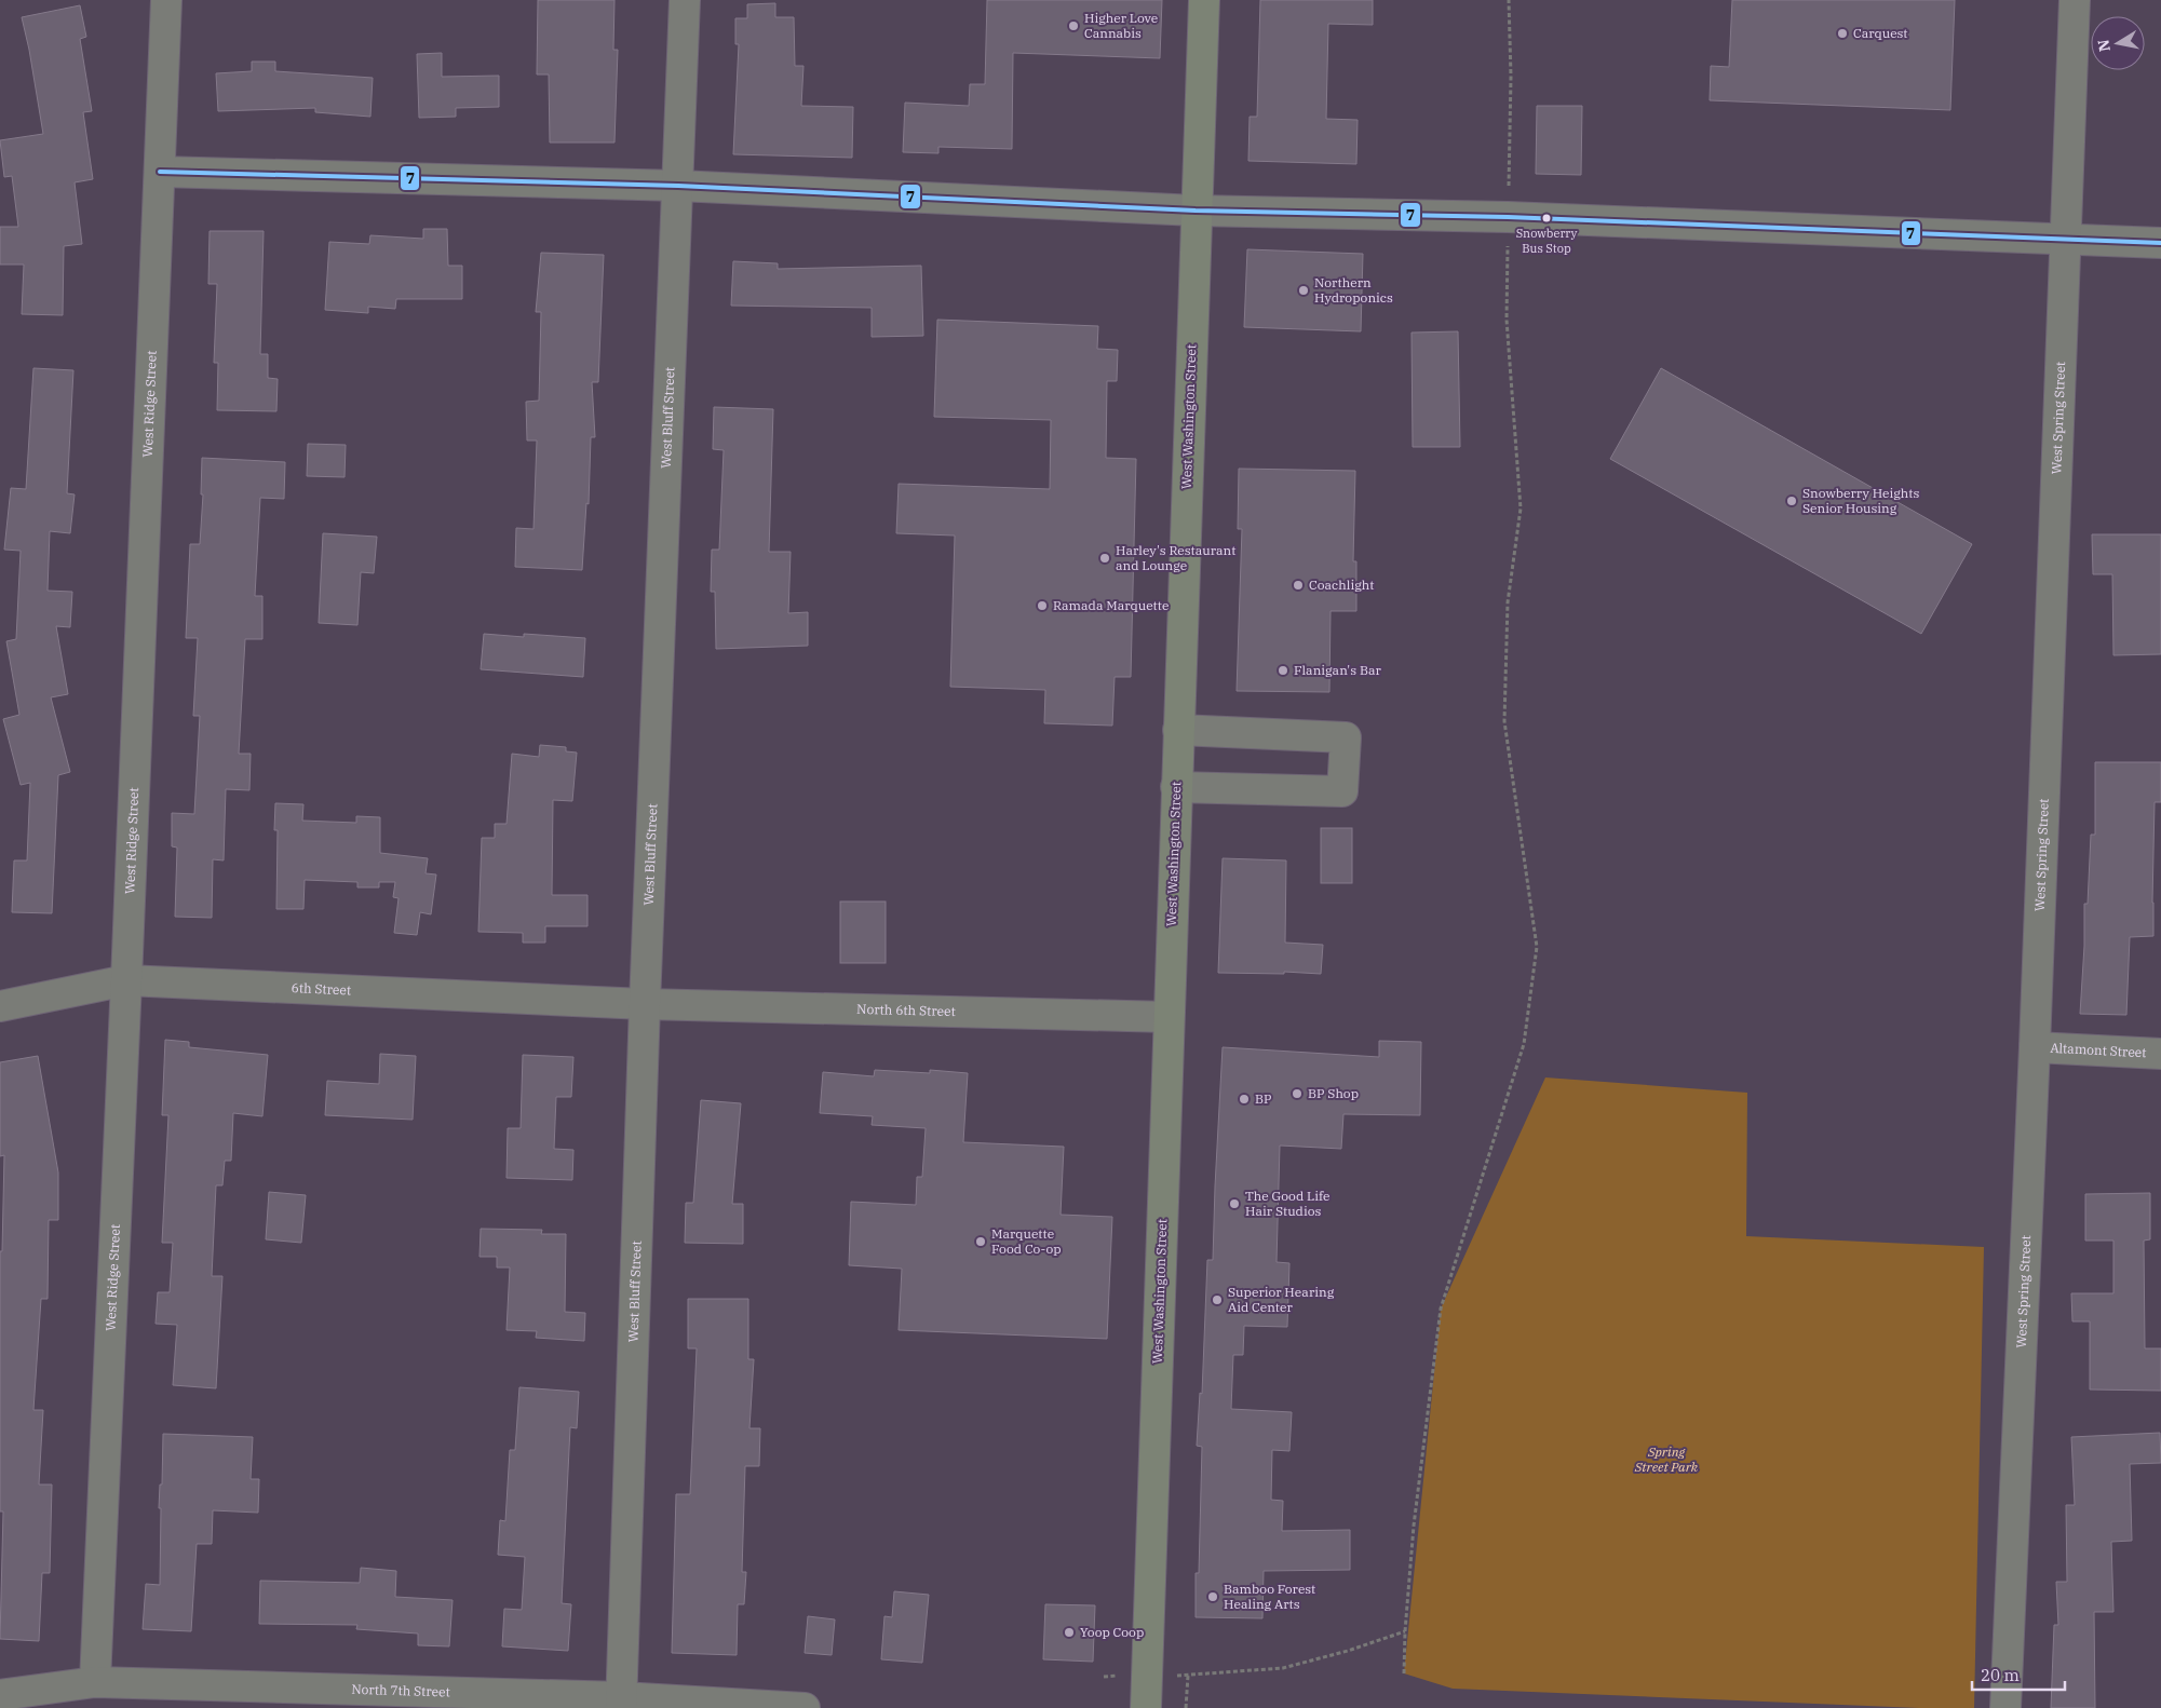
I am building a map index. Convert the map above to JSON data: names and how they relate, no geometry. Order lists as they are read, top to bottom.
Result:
{
  "streets": {
    "main road": ["West Washington Street"],
    "street": [
      "West Ridge Street",
      "West Bluff Street",
      "West Spring Street",
      "6th Street",
      "North 6th Street",
      "Altamont Street",
      "North 7th Street"
    ]
  },
  "crossings": [
    ["West Ridge Street", "6th Street"],
    ["West Ridge Street", "North 7th Street"],
    ["West Bluff Street", "6th Street"],
    ["West Bluff Street", "North 6th Street"],
    ["West Bluff Street", "North 7th Street"],
    ["West Washington Street", "North 6th Street"],
    ["West Spring Street", "Altamont Street"],
    ["6th Street", "North 6th Street"]
  ],
  "parks": ["Spring Street Park"],
  "places": [
    "Higher Love Cannabis",
    "Carquest",
    "Snowberry Bus Stop",
    "Northern Hydroponics",
    "Snowberry Heights Senior Housing",
    "Harley's Restaurant and Lounge",
    "Coachlight",
    "Ramada Marquette",
    "Flanigan's Bar",
    "BP Shop",
    "BP",
    "The Good Life Hair Studios",
    "Marquette Food Co-op",
    "Superior Hearing Aid Center",
    "Bamboo Forest Healing Arts",
    "Yoop Coop"
  ],
  "lines": ["transit line 7"],
  "scale_bar": "20 m",
  "north": "left"
}
